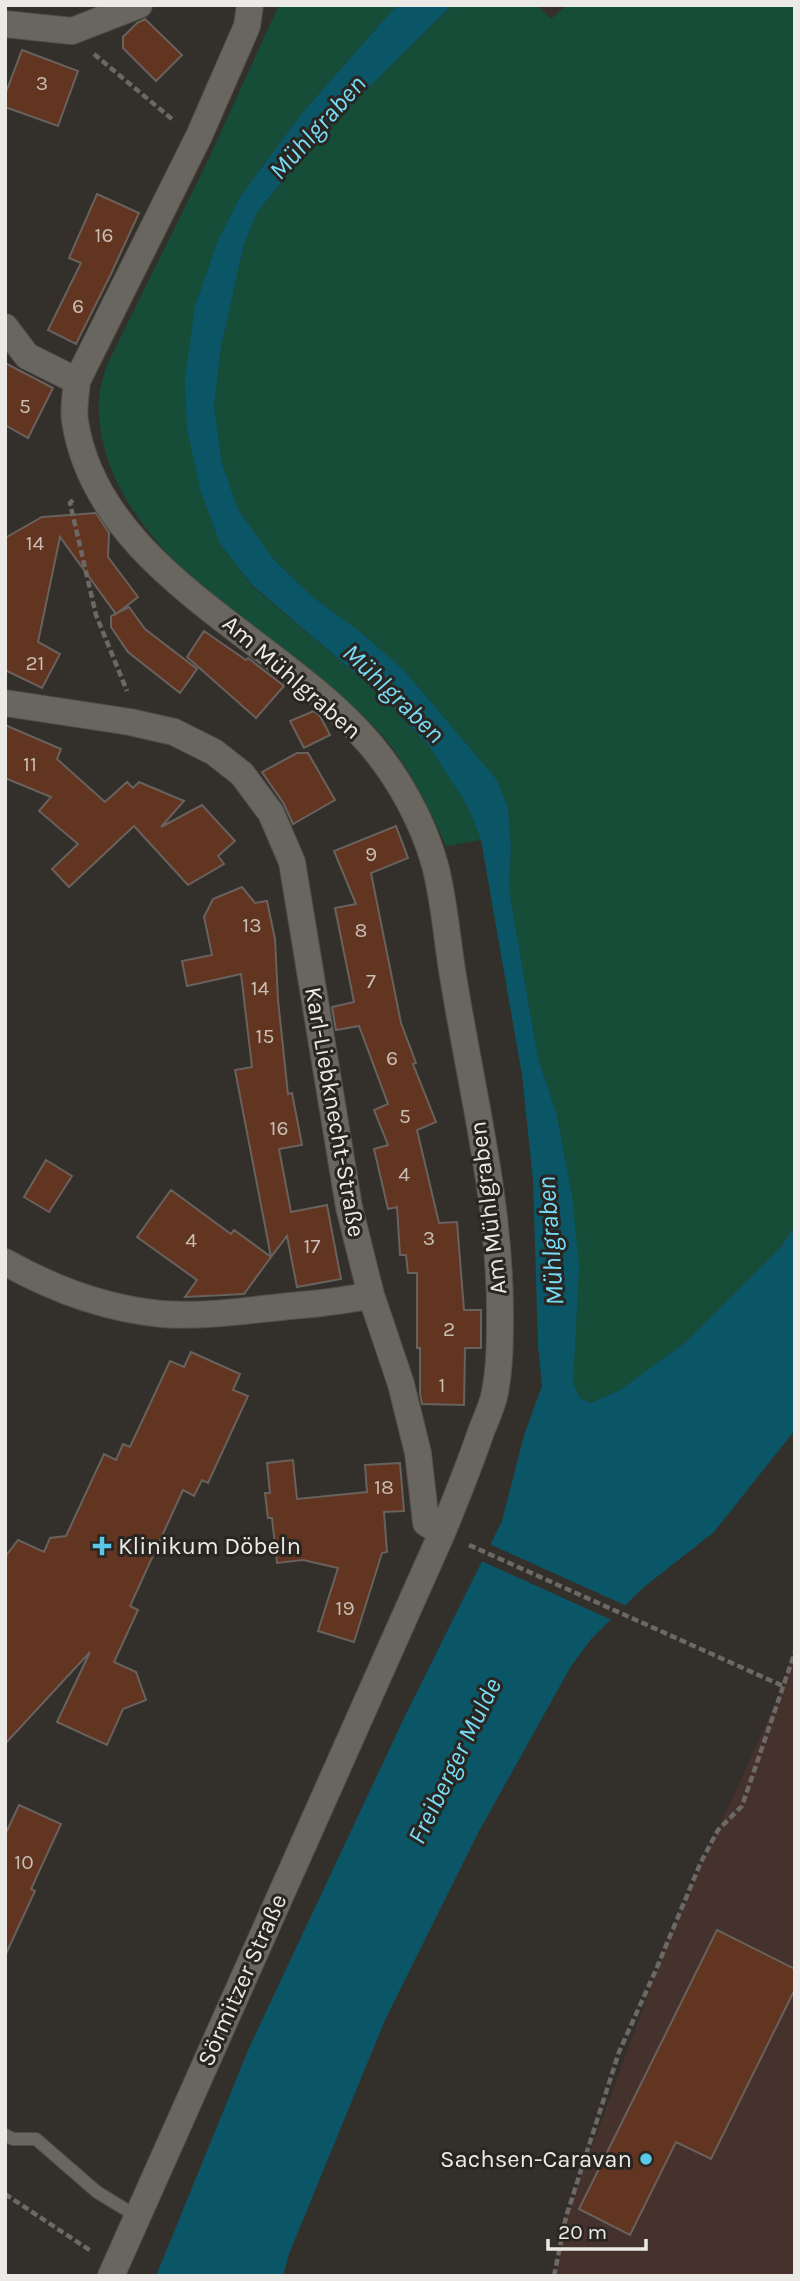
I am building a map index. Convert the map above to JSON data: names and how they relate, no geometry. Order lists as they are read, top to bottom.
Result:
{
  "streets": {
    "street": ["Am Mühlgraben", "Karl-Liebknecht-Straße", "Sörmitzer Straße"]
  },
  "crossings": [
    ["Am Mühlgraben", "Karl-Liebknecht-Straße"],
    ["Am Mühlgraben", "Sörmitzer Straße"],
    ["Karl-Liebknecht-Straße", "Sörmitzer Straße"]
  ],
  "water": ["Mühlgraben", "Freiberger Mulde"],
  "places": {
    "health": ["Klinikum Döbeln"],
    "other": ["Sachsen-Caravan"]
  },
  "house_numbers": [
    "3",
    "16",
    "6",
    "5",
    "14",
    "21",
    "11",
    "9",
    "13",
    "8",
    "7",
    "14",
    "15",
    "6",
    "5",
    "16",
    "4",
    "3",
    "4",
    "17",
    "2",
    "1",
    "18",
    "19",
    "10"
  ],
  "scale_bar": "20 m"
}
